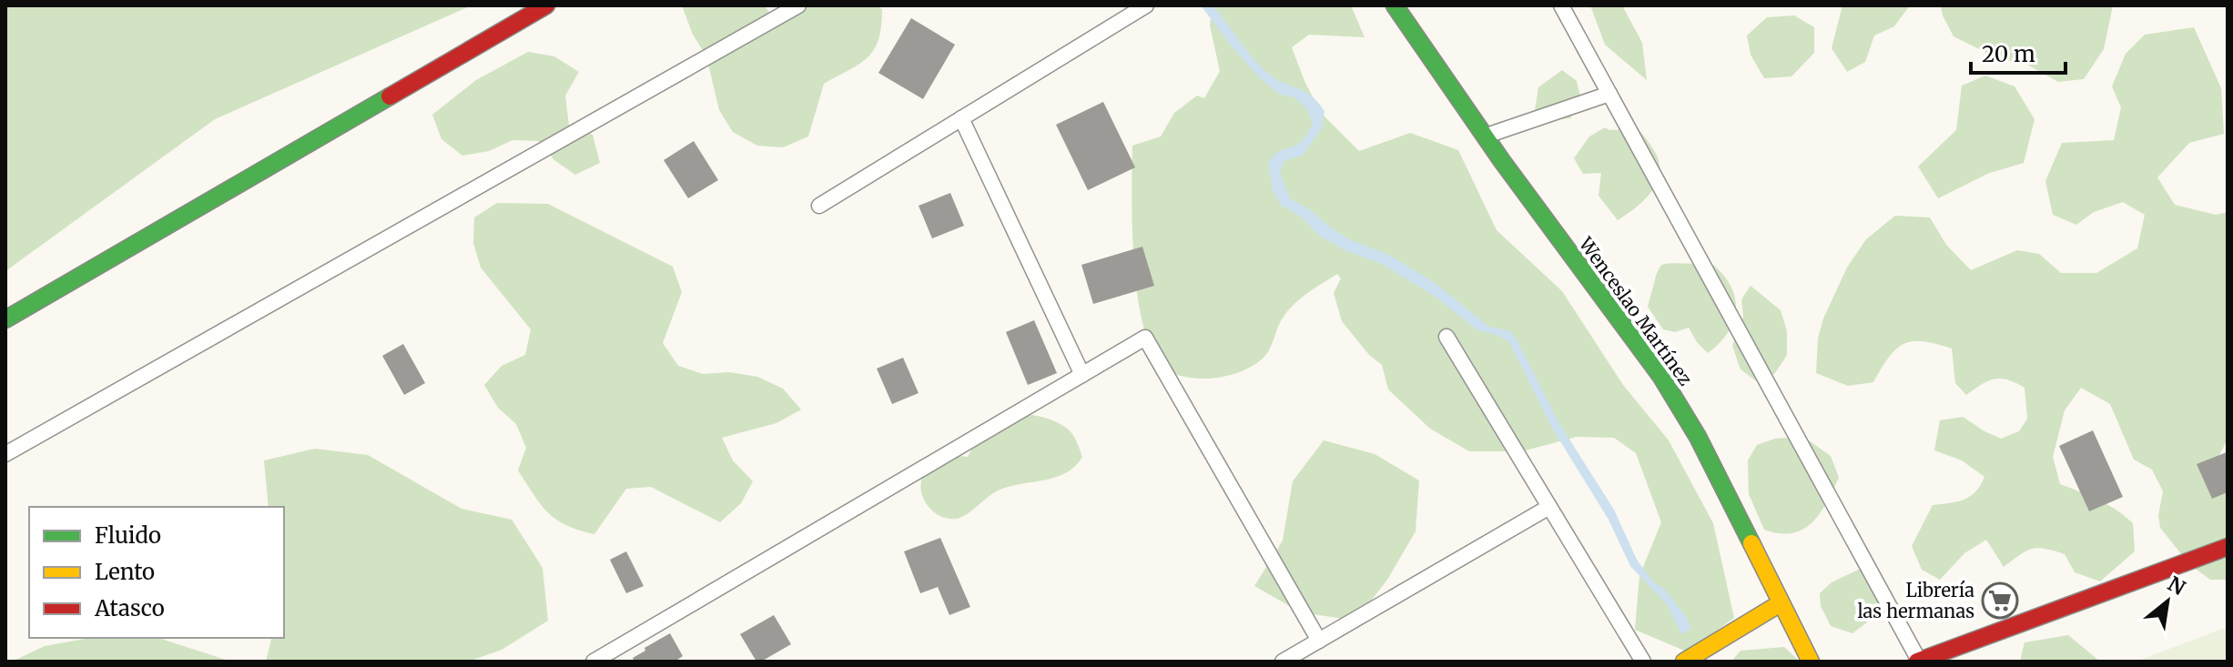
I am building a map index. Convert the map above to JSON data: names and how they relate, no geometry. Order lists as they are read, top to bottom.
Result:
{
  "streets": {
    "street": ["Wenceslao Martínez"]
  },
  "places": {
    "supermarket": ["Librería las hermanas"]
  },
  "legend": ["Fluido", "Lento", "Atasco"],
  "scale_bar": "20 m",
  "north": "top right"
}
